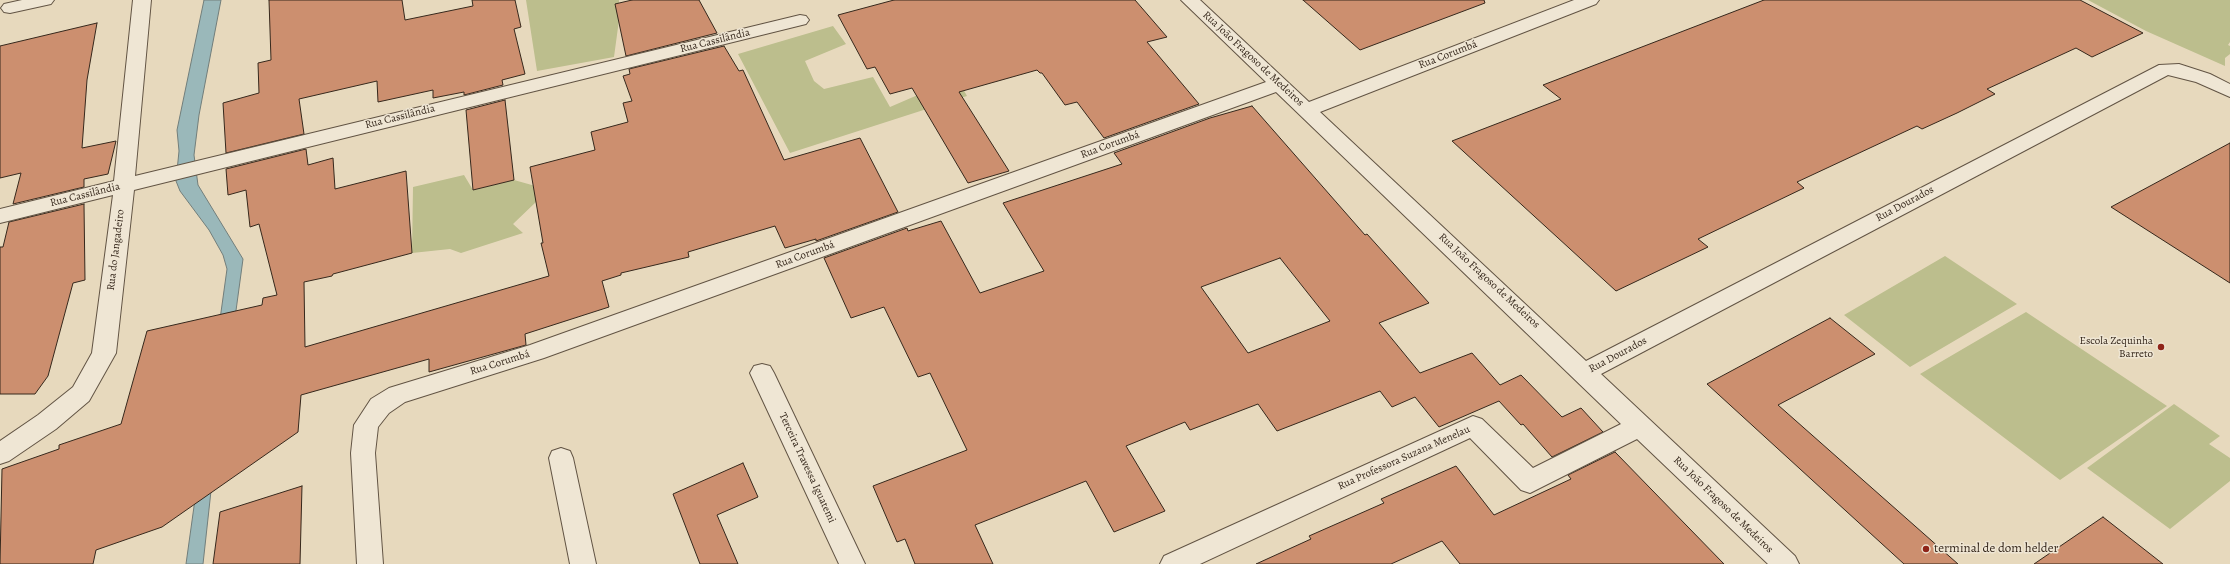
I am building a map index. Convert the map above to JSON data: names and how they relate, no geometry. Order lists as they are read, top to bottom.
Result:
{
  "streets": {
    "street": [
      "Rua Cassilândia",
      "Rua Corumbá",
      "Rua João Fragoso de Medeiros",
      "Rua Dourados",
      "Rua do Jangadeiro",
      "Rua Professora Suzana Menelau",
      "Terceira Travessa Iguatemi"
    ]
  },
  "crossings": [
    ["Rua Cassilândia", "Rua do Jangadeiro"],
    ["Rua Corumbá", "Rua João Fragoso de Medeiros"],
    ["Rua João Fragoso de Medeiros", "Rua Dourados"],
    ["Rua João Fragoso de Medeiros", "Rua Professora Suzana Menelau"]
  ],
  "places": ["Escola Zequinha Barreto", "terminal de dom helder"]
}
